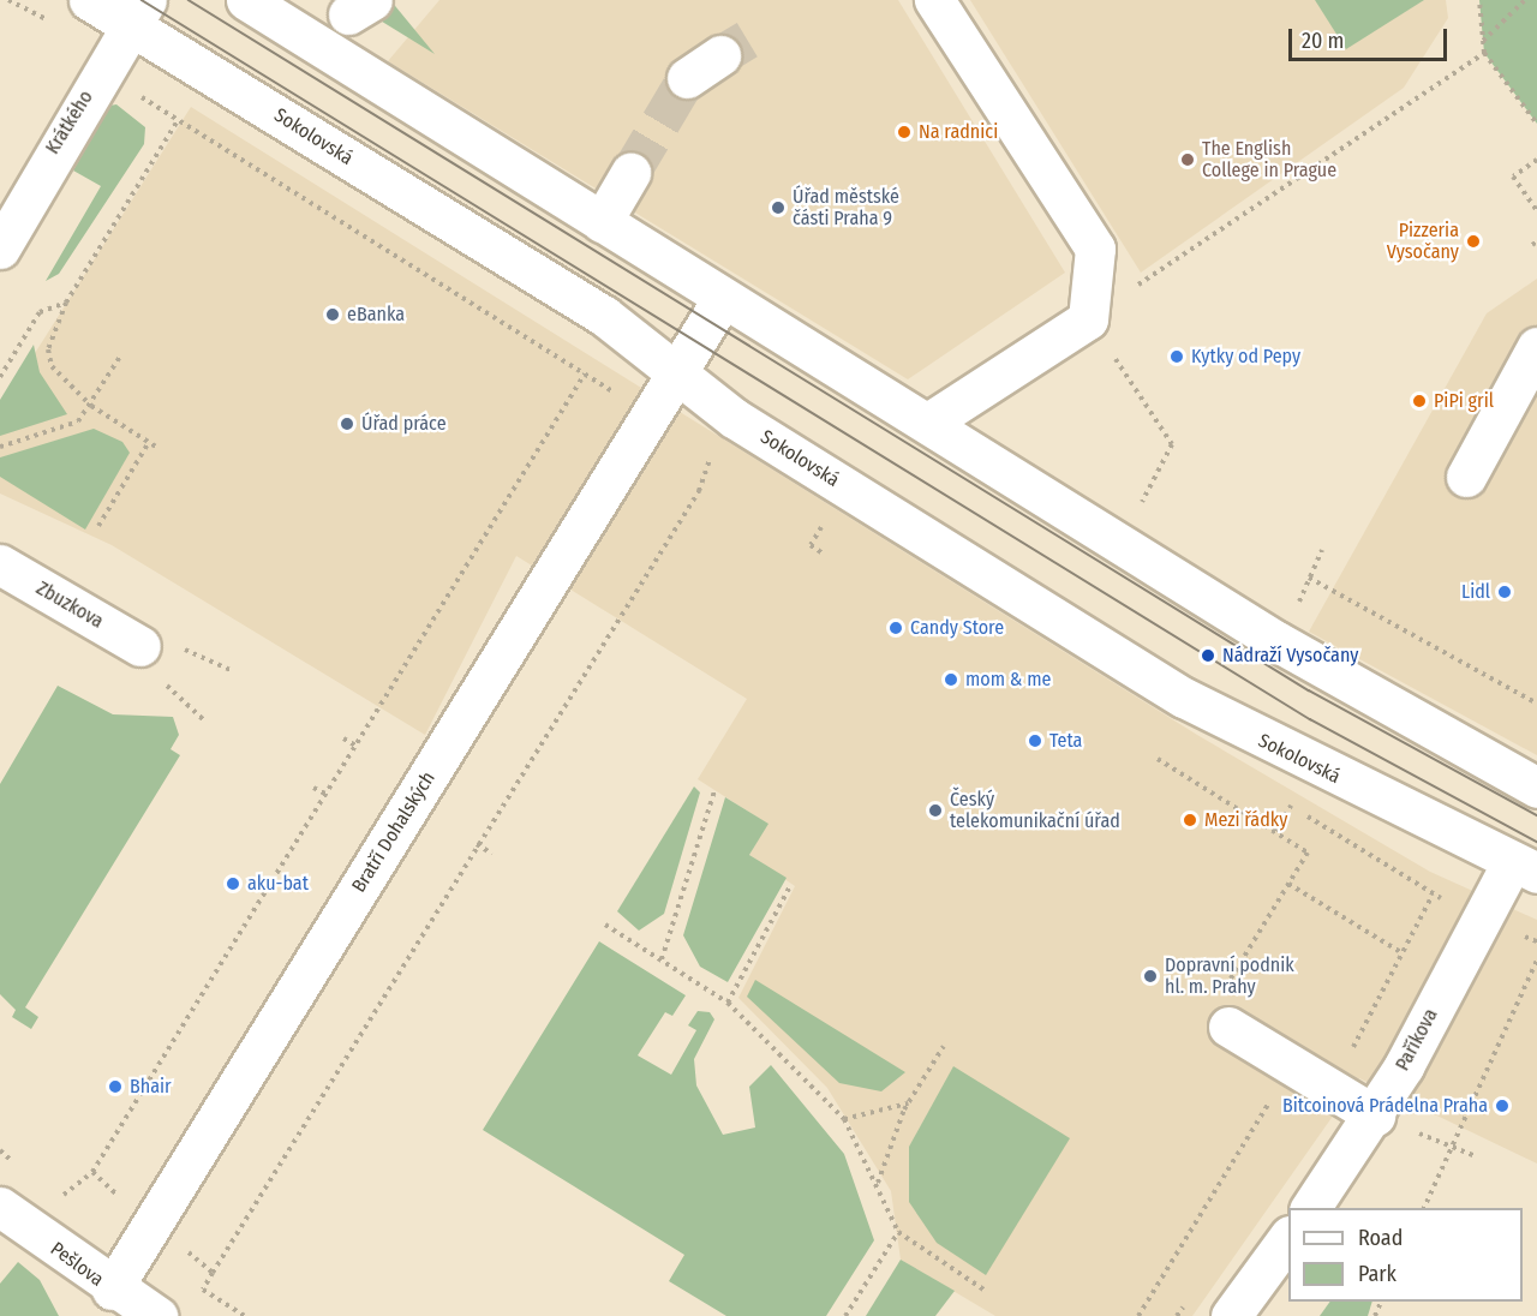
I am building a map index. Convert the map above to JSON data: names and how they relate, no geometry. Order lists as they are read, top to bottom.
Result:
{
  "streets": {
    "main road": [
      "Krátkého",
      "Sokolovská",
      "Zbuzkova",
      "Bratří Dohalských",
      "Paříkova",
      "Pešlova"
    ]
  },
  "crossings": [
    ["Krátkého", "Sokolovská"],
    ["Sokolovská", "Bratří Dohalských"],
    ["Sokolovská", "Paříkova"],
    ["Bratří Dohalských", "Pešlova"]
  ],
  "places": [
    "Na radnici",
    "The English College in Prague",
    "Úřad městské části Praha 9",
    "Pizzeria Vysočany",
    "eBanka",
    "Kytky od Pepy",
    "PiPi gril",
    "Úřad práce",
    "Lidl",
    "Candy Store",
    "Nádraží Vysočany",
    "mom & me",
    "Teta",
    "Český telekomunikační úřad",
    "Mezi řádky",
    "aku-bat",
    "Dopravní podnik hl. m. Prahy",
    "Bhair",
    "Bitcoinová Prádelna Praha"
  ],
  "legend": ["Road", "Park"],
  "scale_bar": "20 m"
}
